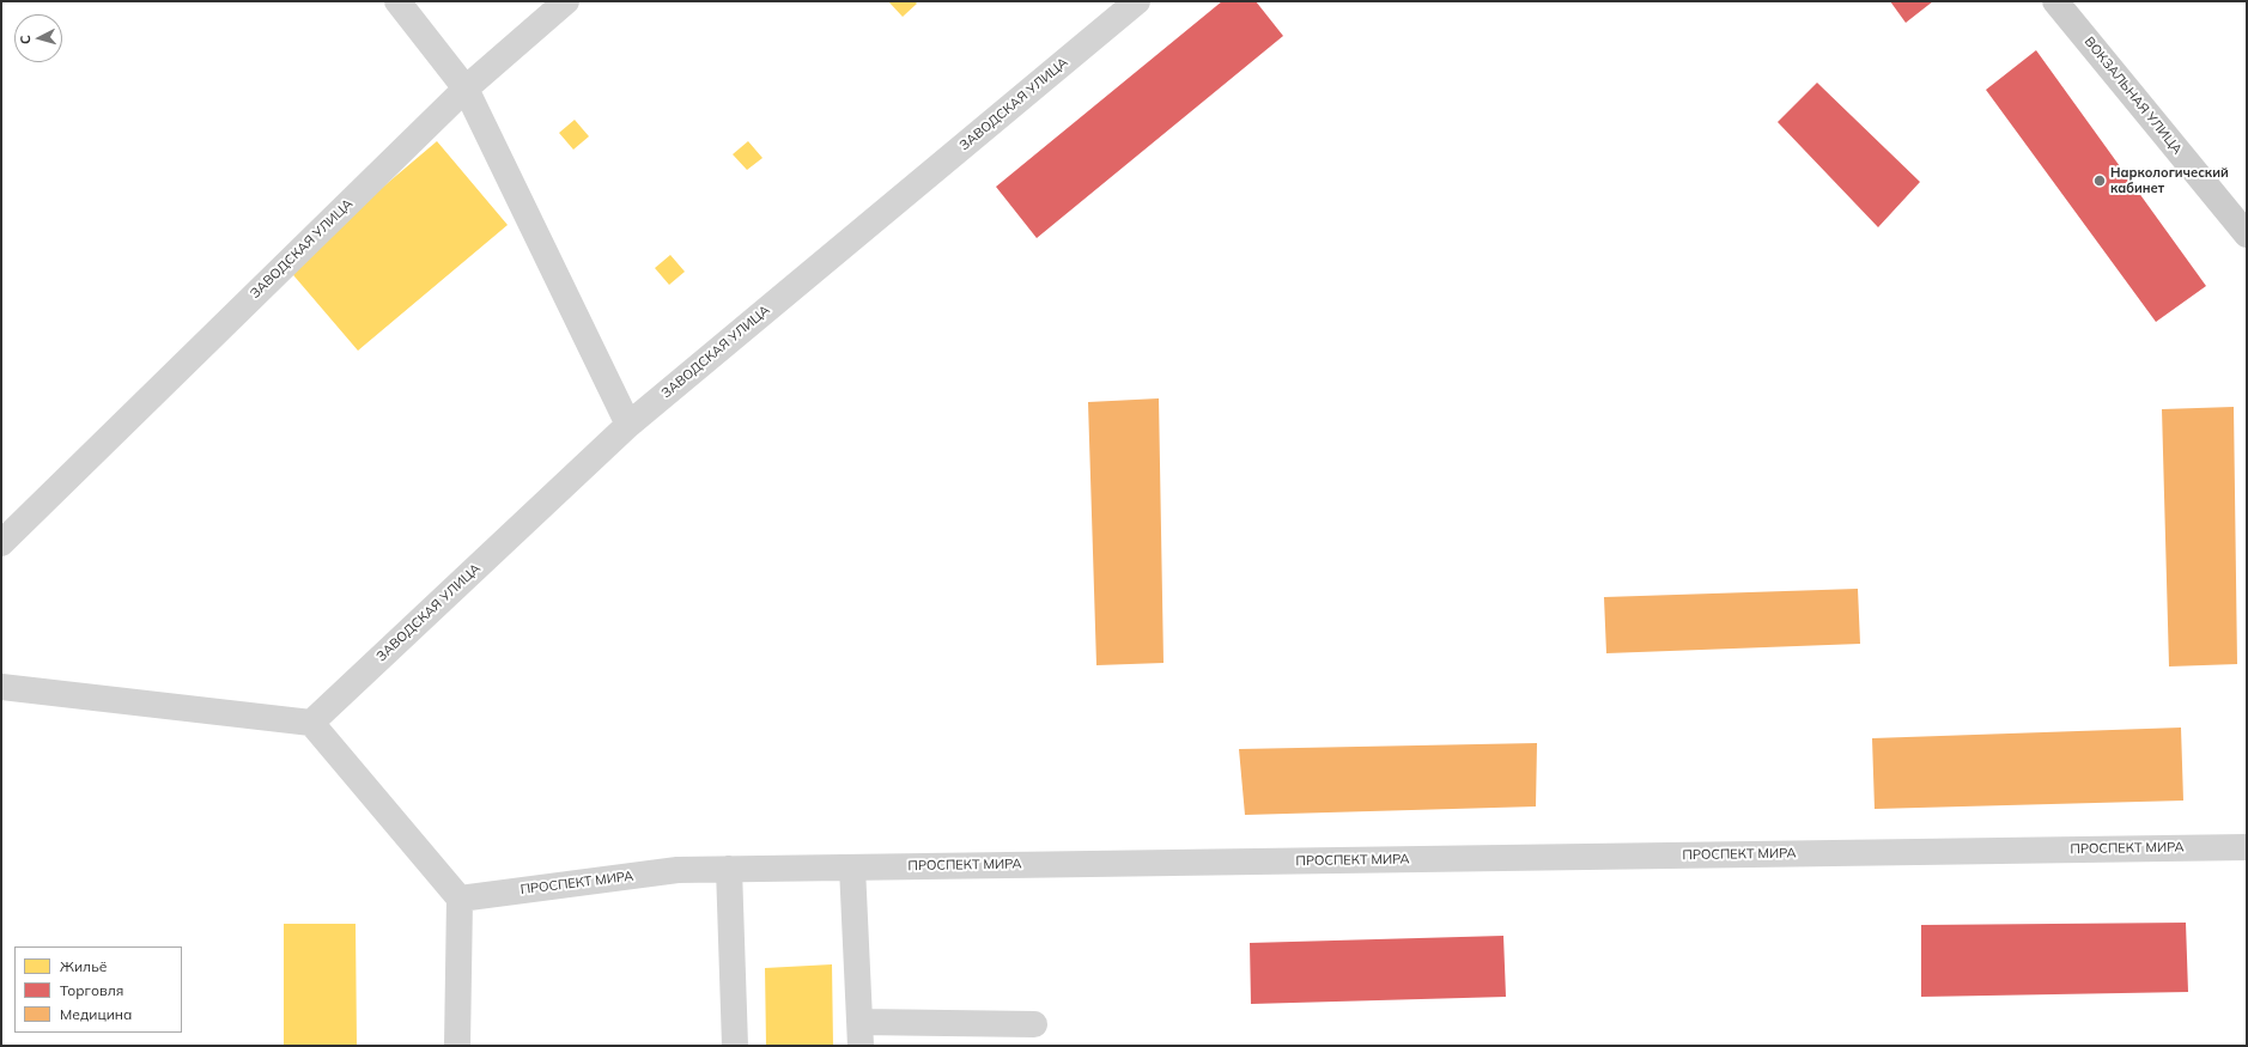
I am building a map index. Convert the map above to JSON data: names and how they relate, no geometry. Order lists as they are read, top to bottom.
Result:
{
  "streets": {
    "street": ["ВОКЗАЛЬНАЯ УЛИЦА", "ЗАВОДСКАЯ УЛИЦА", "ПРОСПЕКТ МИРА"]
  },
  "places": ["Наркологический кабинет"],
  "legend": ["Жильё", "Торговля", "Медицина"],
  "north": "left"
}
